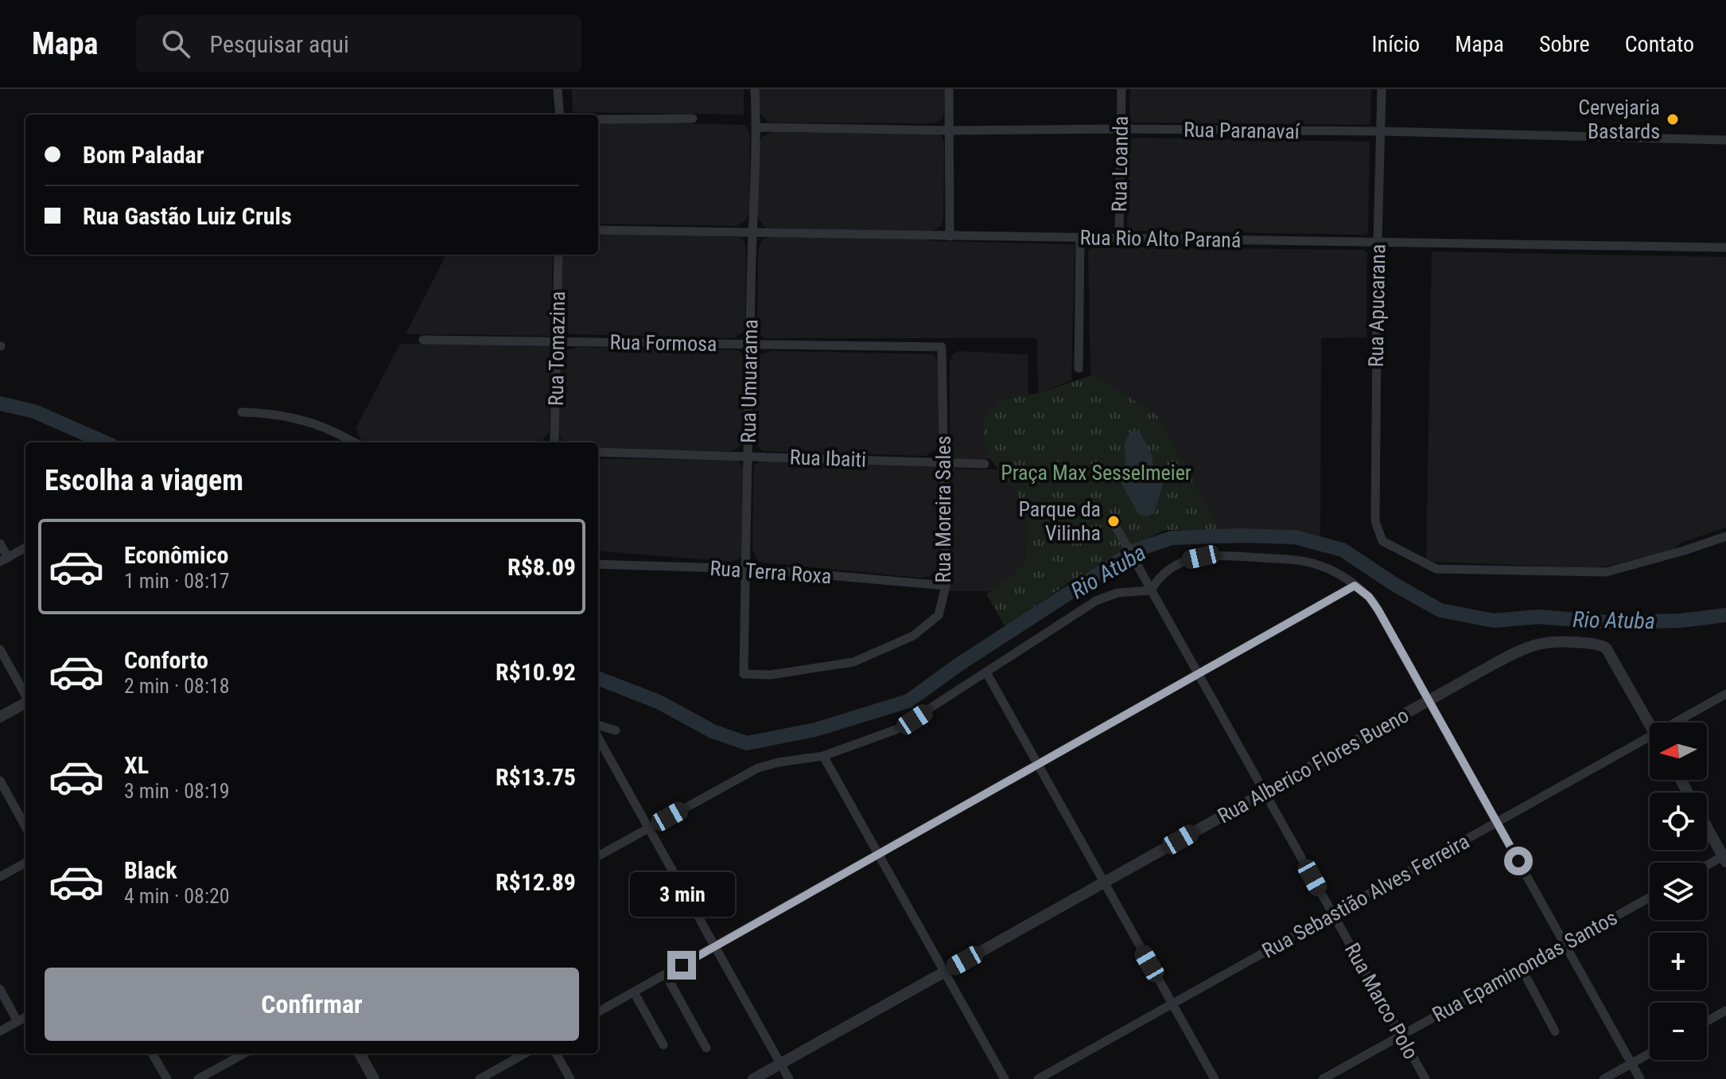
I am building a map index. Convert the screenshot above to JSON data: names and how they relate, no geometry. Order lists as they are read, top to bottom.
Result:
{
  "streets": {
    "street": [
      "Rua Paranavaí",
      "Rua Loanda",
      "Rua Rio Alto Paraná",
      "Rua Apucarana",
      "Rua Formosa",
      "Rua Tomazina",
      "Rua Umuarama",
      "Rua Ibaiti",
      "Rua Moreira Sales",
      "Rua Terra Roxa",
      "Rua Alberico Flores Bueno",
      "Rua Sebastião Alves Ferreira",
      "Rua Epaminondas Santos",
      "Rua Marco Polo"
    ]
  },
  "crossings": [
    ["Rua Paranavaí", "Rua Loanda"],
    ["Rua Paranavaí", "Rua Apucarana"],
    ["Rua Paranavaí", "Rua Umuarama"],
    ["Rua Loanda", "Rua Rio Alto Paraná"],
    ["Rua Rio Alto Paraná", "Rua Apucarana"],
    ["Rua Rio Alto Paraná", "Rua Umuarama"],
    ["Rua Formosa", "Rua Tomazina"],
    ["Rua Formosa", "Rua Umuarama"],
    ["Rua Formosa", "Rua Moreira Sales"],
    ["Rua Umuarama", "Rua Ibaiti"],
    ["Rua Umuarama", "Rua Moreira Sales"],
    ["Rua Umuarama", "Rua Terra Roxa"],
    ["Rua Ibaiti", "Rua Moreira Sales"],
    ["Rua Moreira Sales", "Rua Terra Roxa"],
    ["Rua Alberico Flores Bueno", "Rua Marco Polo"],
    ["Rua Sebastião Alves Ferreira", "Rua Marco Polo"],
    ["Rua Epaminondas Santos", "Rua Marco Polo"]
  ],
  "water": ["Rio Atuba"],
  "parks": ["Praça Max Sesselmeier"],
  "places": ["Cervejaria Bastards", "Parque da Vilinha"],
  "north": "left",
  "page": {
    "header": "Mapa",
    "search": "Pesquisar aqui",
    "nav": [
      "Início",
      "Mapa",
      "Sobre",
      "Contato"
    ],
    "banner": ["Bom Paladar", "Rua Gastão Luiz Cruls"],
    "heading": "Escolha a viagem",
    "list": [
      {
        "name": "Econômico",
        "note": "1 min · 08:17",
        "value": "R$8.09"
      },
      {
        "name": "Conforto",
        "note": "2 min · 08:18",
        "value": "R$10.92"
      },
      {
        "name": "XL",
        "note": "3 min · 08:19",
        "value": "R$13.75"
      },
      {
        "name": "Black",
        "note": "4 min · 08:20",
        "value": "R$12.89"
      }
    ],
    "map_buttons": ["+", "−"],
    "bubble": "3 min",
    "buttons": "Confirmar"
  }
}
